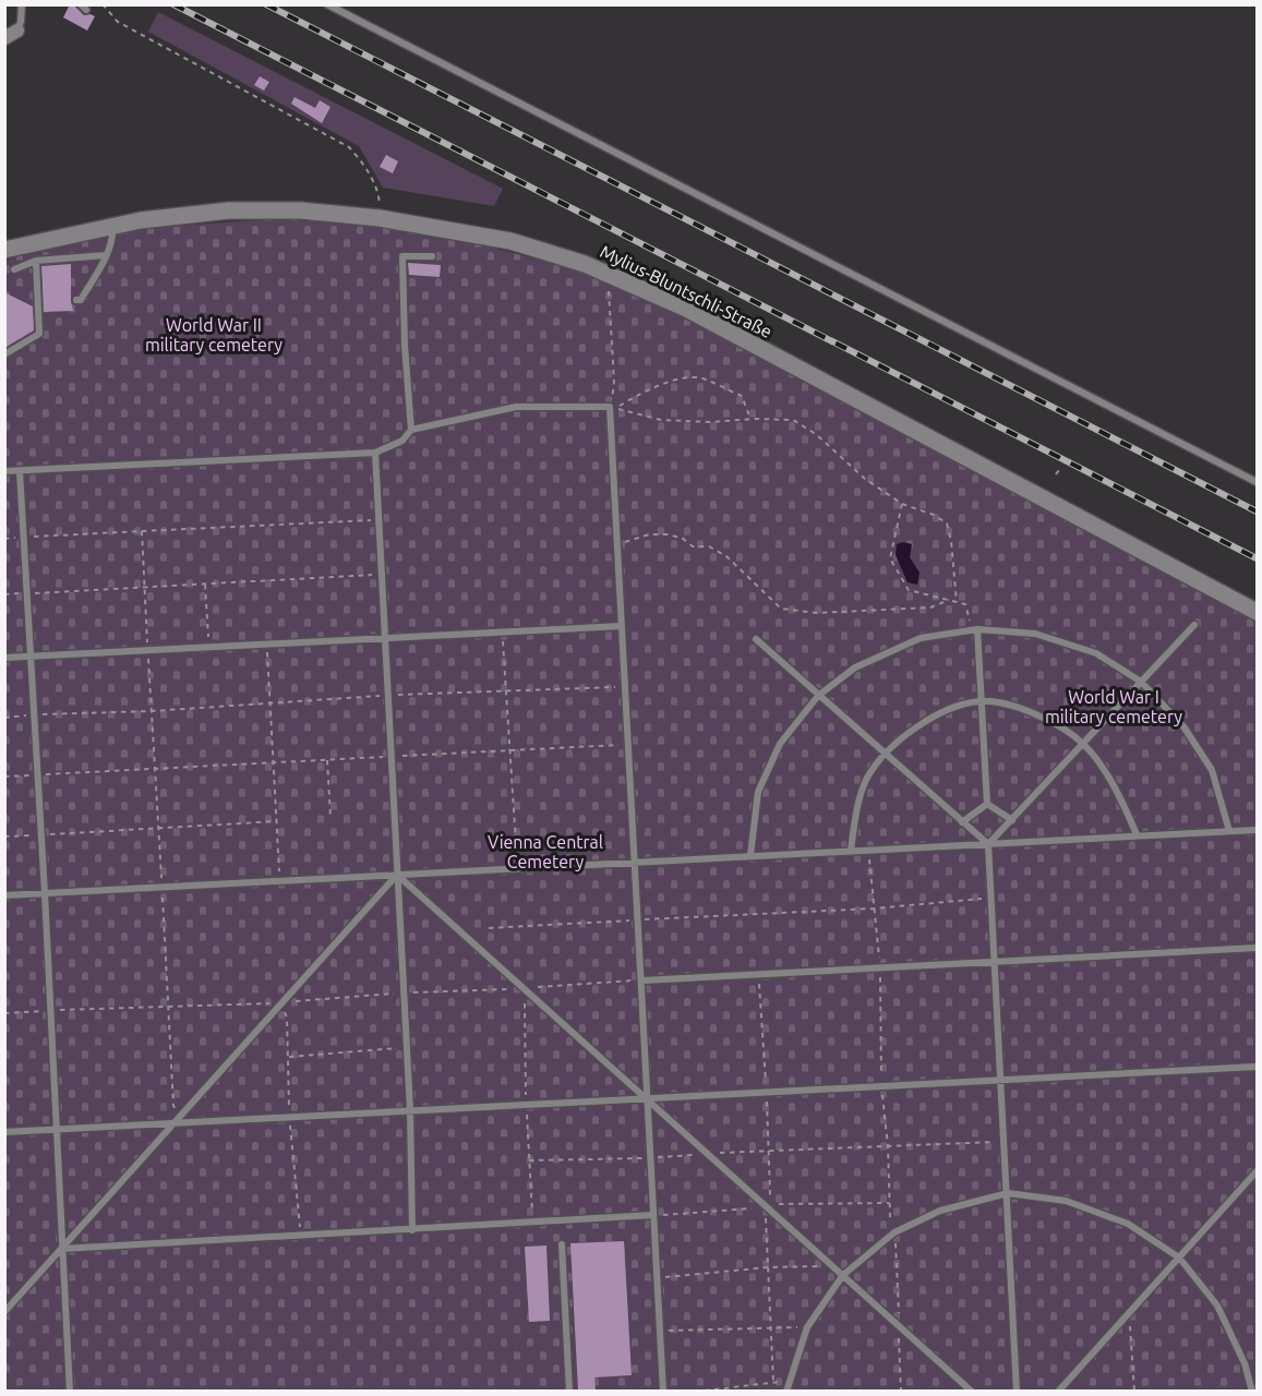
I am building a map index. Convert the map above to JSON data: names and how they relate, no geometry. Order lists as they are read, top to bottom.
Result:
{
  "streets": {
    "street": ["Mylius-Bluntschli-Straße"]
  },
  "parks": ["World War II military cemetery", "World War I military cemetery", "Vienna Central Cemetery"]
}
